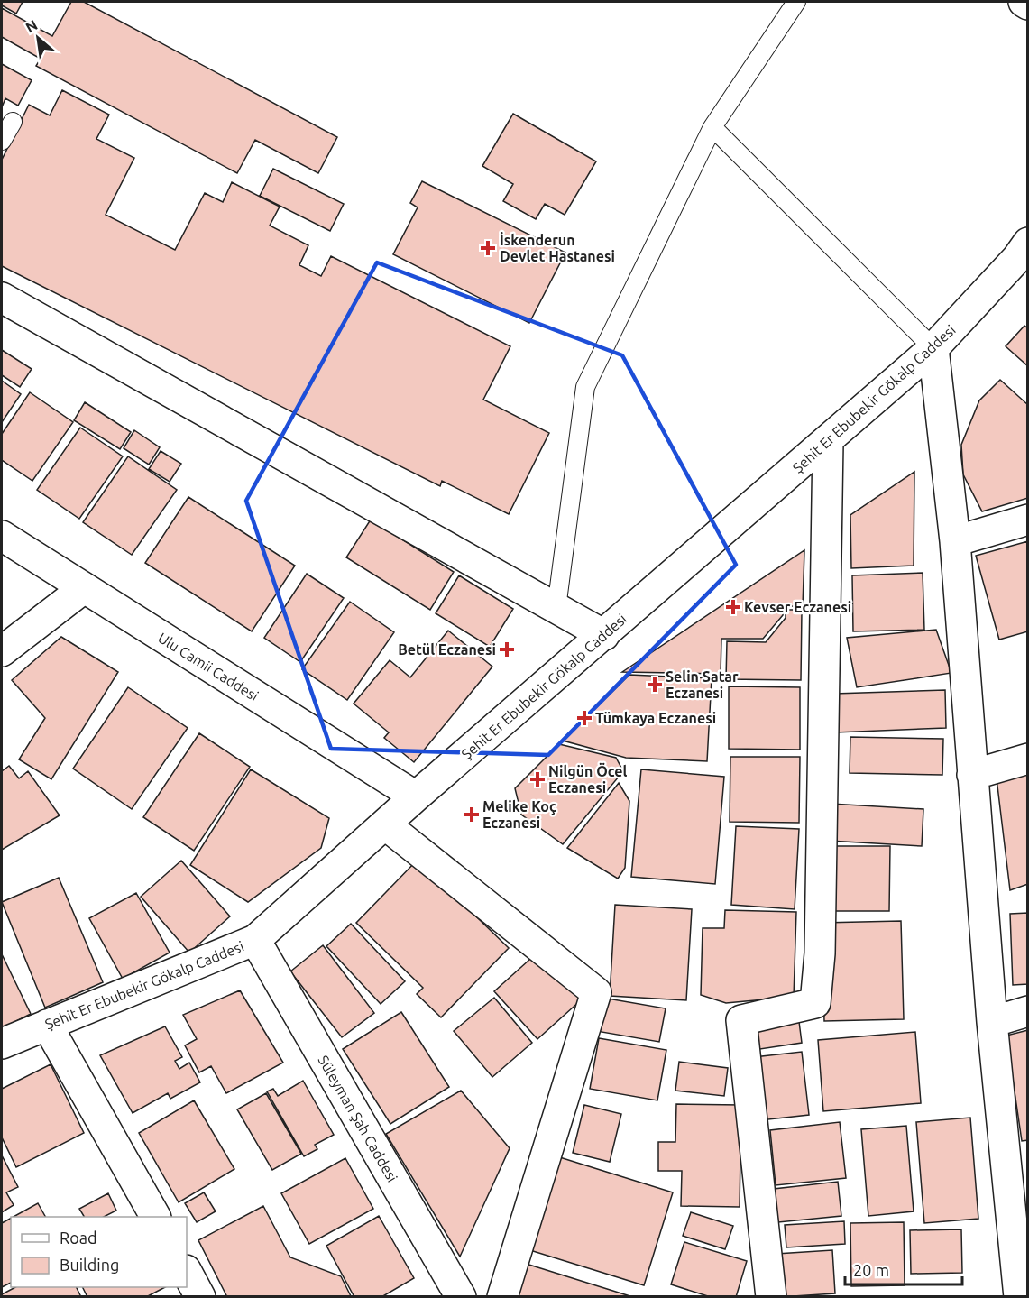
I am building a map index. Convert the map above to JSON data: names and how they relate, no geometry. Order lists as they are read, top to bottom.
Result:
{
  "streets": {
    "street": ["Şehit Er Ebubekir Gökalp Caddesi", "Ulu Camii Caddesi", "Süleyman Şah Caddesi"]
  },
  "crossings": [
    ["Şehit Er Ebubekir Gökalp Caddesi", "Ulu Camii Caddesi"],
    ["Şehit Er Ebubekir Gökalp Caddesi", "Süleyman Şah Caddesi"]
  ],
  "places": {
    "health": [
      "İskenderun Devlet Hastanesi",
      "Kevser Eczanesi",
      "Betül Eczanesi",
      "Selin Satar Eczanesi",
      "Tümkaya Eczanesi",
      "Nilgün Öcel Eczanesi",
      "Melike Koç Eczanesi"
    ]
  },
  "legend": ["Road", "Building"],
  "scale_bar": "20 m",
  "north": "top left"
}
